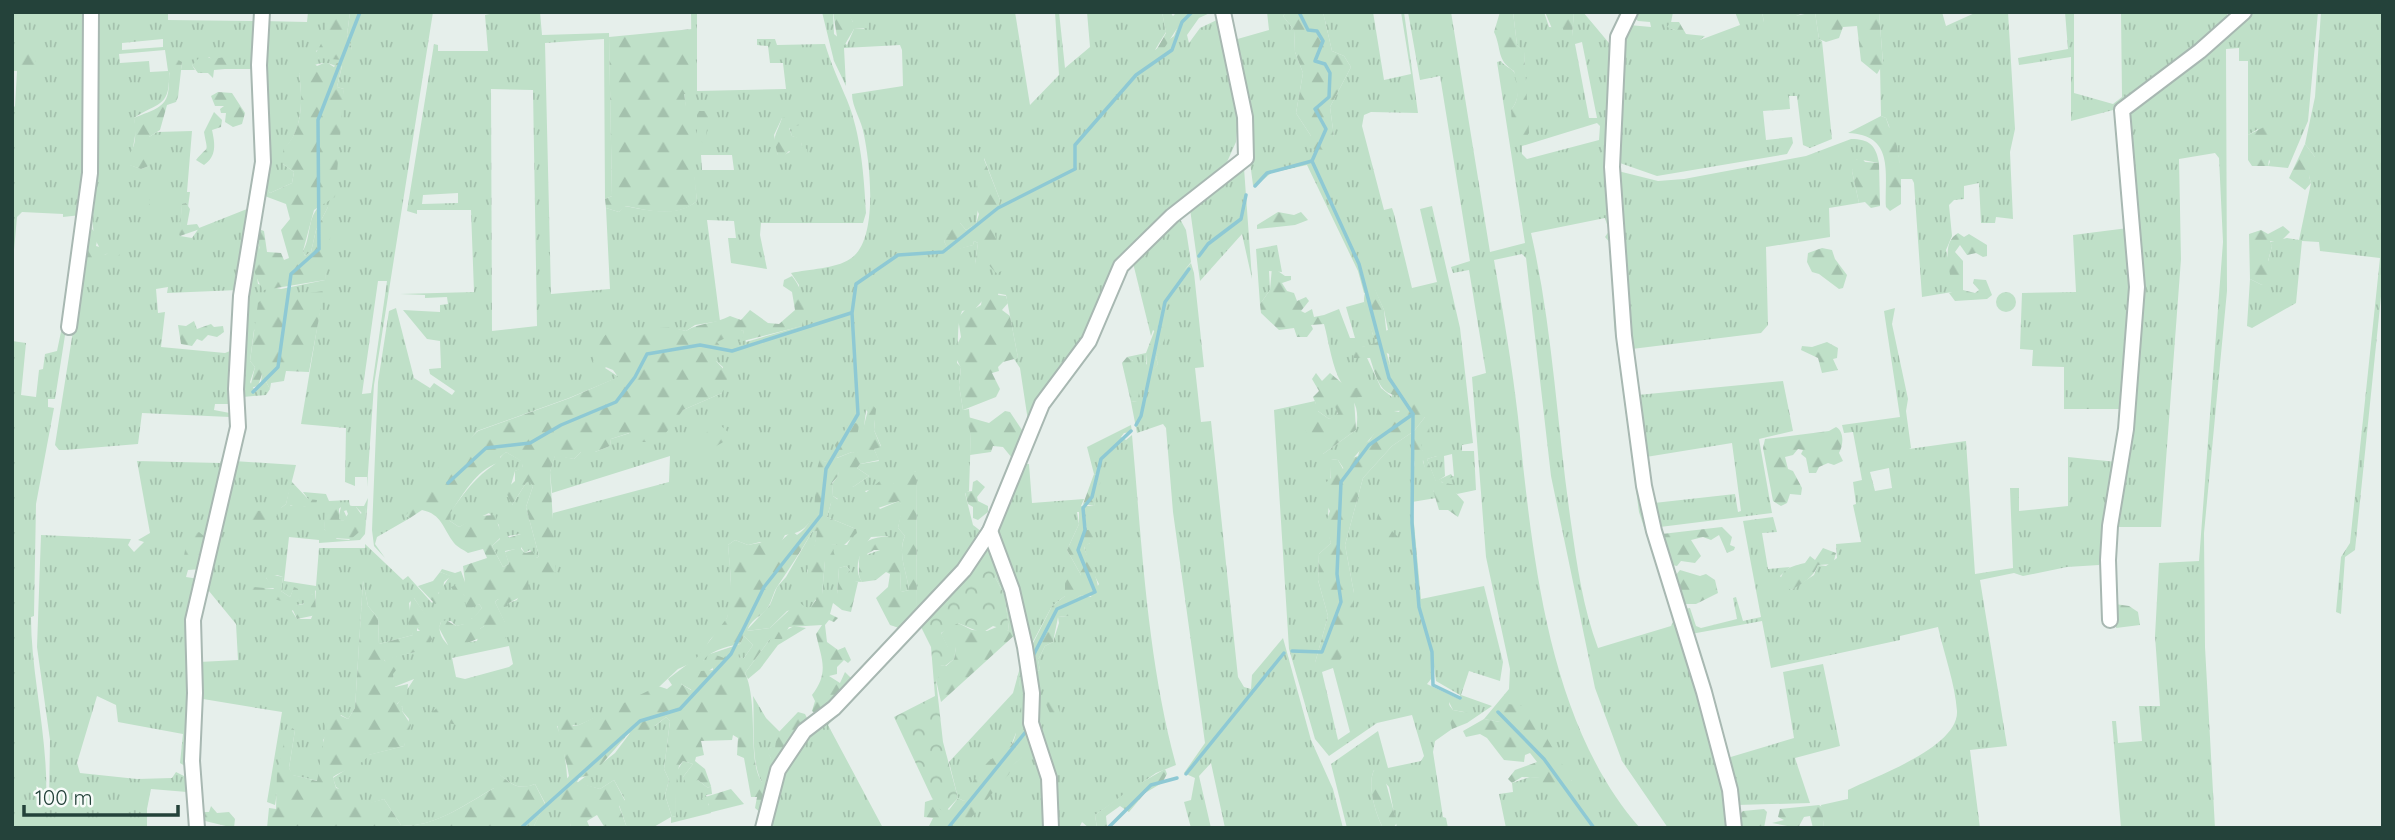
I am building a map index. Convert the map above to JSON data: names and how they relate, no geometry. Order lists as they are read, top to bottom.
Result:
{
  "scale_bar": "100 m"
}
